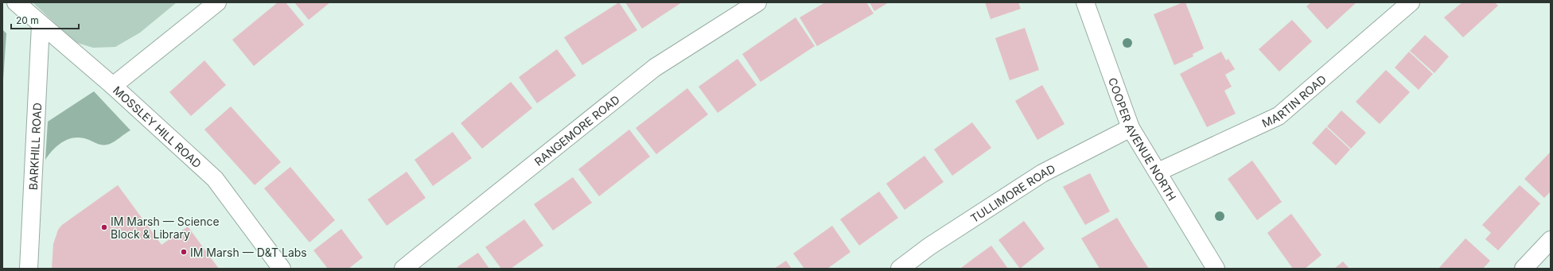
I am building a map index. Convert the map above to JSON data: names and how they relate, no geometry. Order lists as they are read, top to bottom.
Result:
{
  "streets": {
    "street": [
      "MARTIN ROAD",
      "MOSSLEY HILL ROAD",
      "RANGEMORE ROAD",
      "COOPER AVENUE NORTH",
      "BARKHILL ROAD",
      "TULLIMORE ROAD"
    ]
  },
  "crossings": [
    ["MARTIN ROAD", "COOPER AVENUE NORTH"],
    ["MOSSLEY HILL ROAD", "BARKHILL ROAD"],
    ["COOPER AVENUE NORTH", "TULLIMORE ROAD"]
  ],
  "places": ["IM Marsh — Science Block & Library", "IM Marsh — D&T Labs"],
  "scale_bar": "20 m"
}
